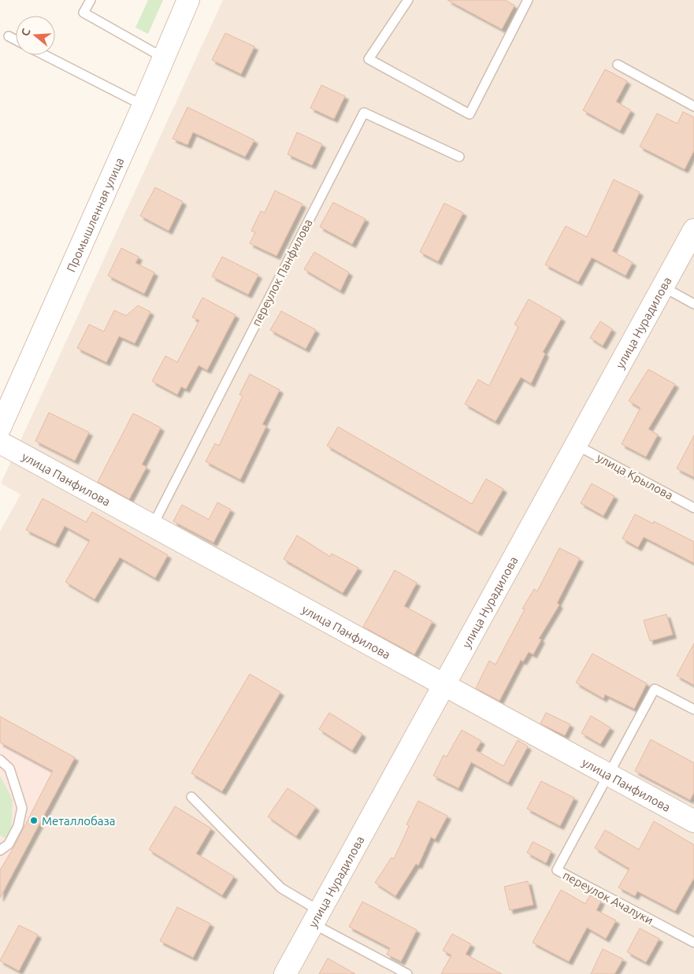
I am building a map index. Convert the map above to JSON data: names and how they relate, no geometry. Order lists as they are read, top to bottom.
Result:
{
  "streets": {
    "street": ["Промышленная улица", "улица Нурадилова", "улица Панфилова"],
    "lane": ["переулок Панфилова", "улица Крылова", "переулок Ачалуки"]
  },
  "crossings": [
    ["переулок Панфилова", "улица Панфилова"],
    ["улица Нурадилова", "улица Крылова"],
    ["улица Нурадилова", "улица Панфилова"],
    ["улица Панфилова", "переулок Ачалуки"]
  ],
  "places": ["Металлобаза"],
  "north": "left"
}
